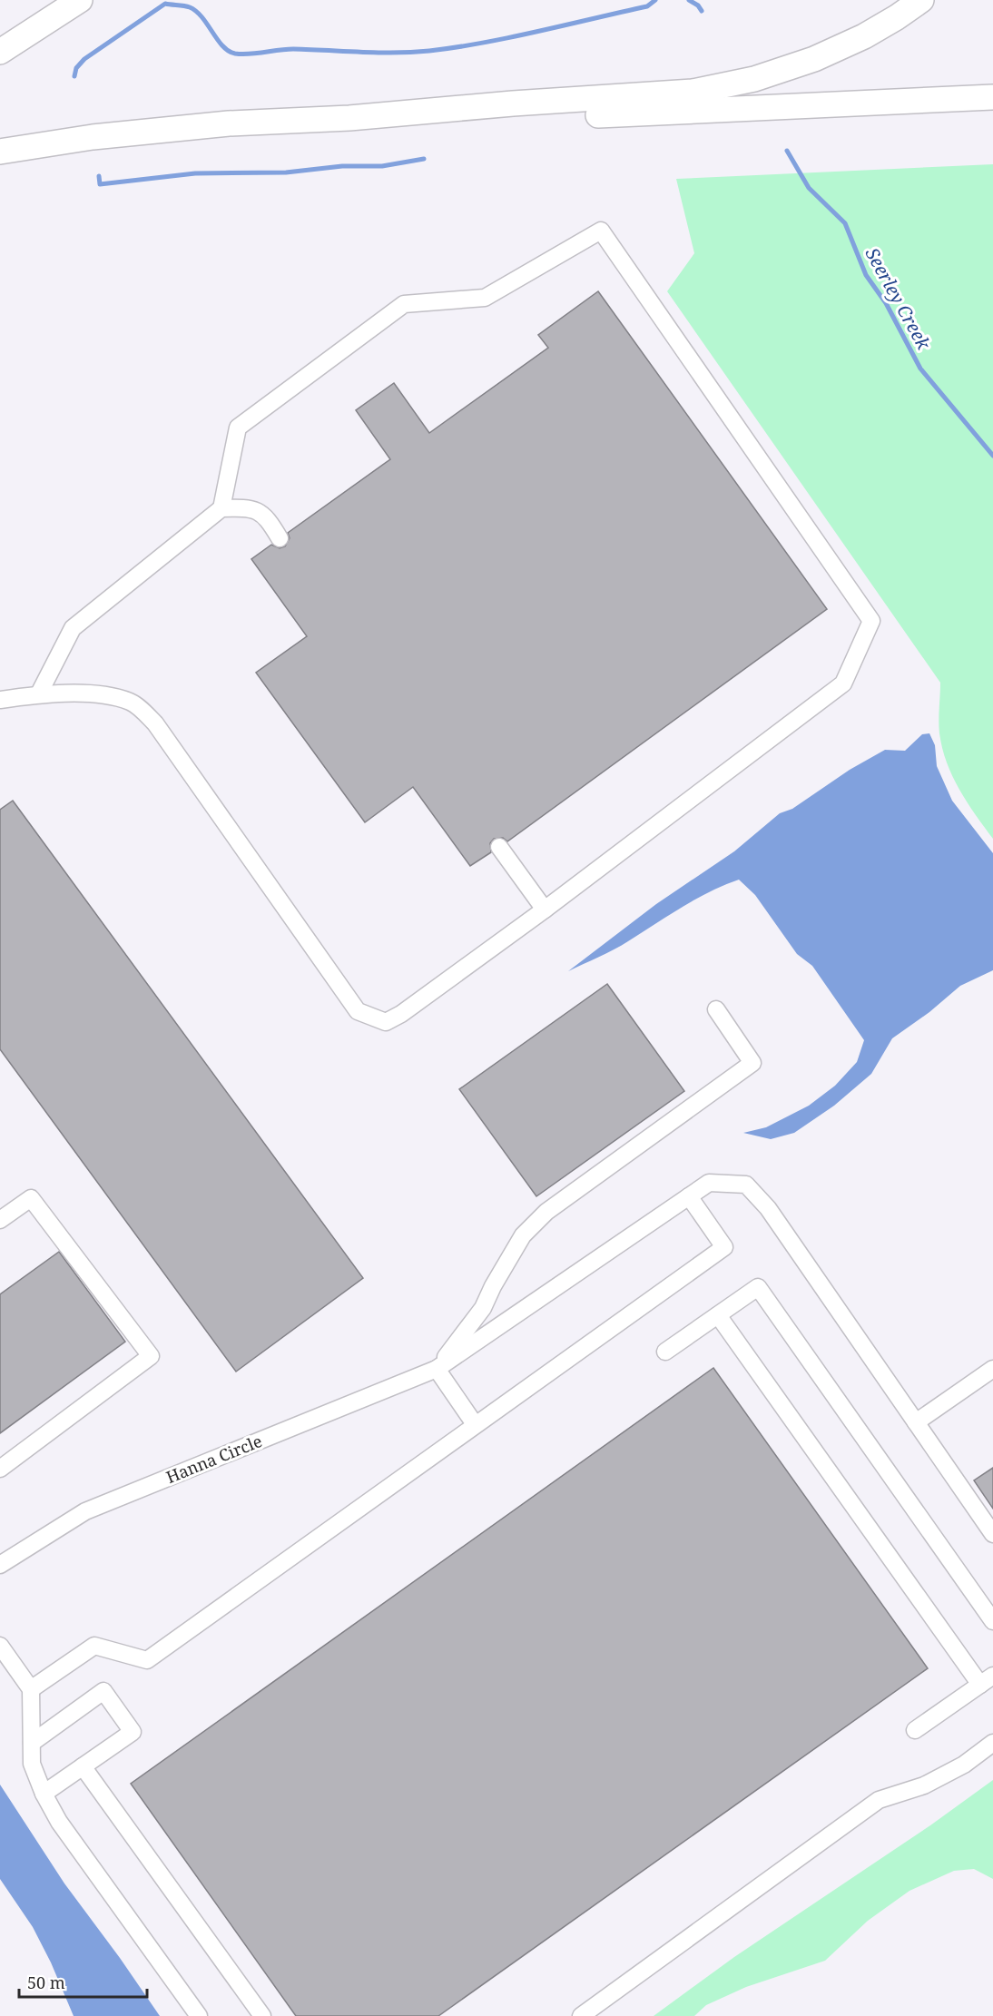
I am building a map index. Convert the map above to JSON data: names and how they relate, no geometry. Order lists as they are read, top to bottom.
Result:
{
  "streets": {
    "street": ["Hanna Circle"]
  },
  "water": ["Seerley Creek"],
  "scale_bar": "50 m"
}
